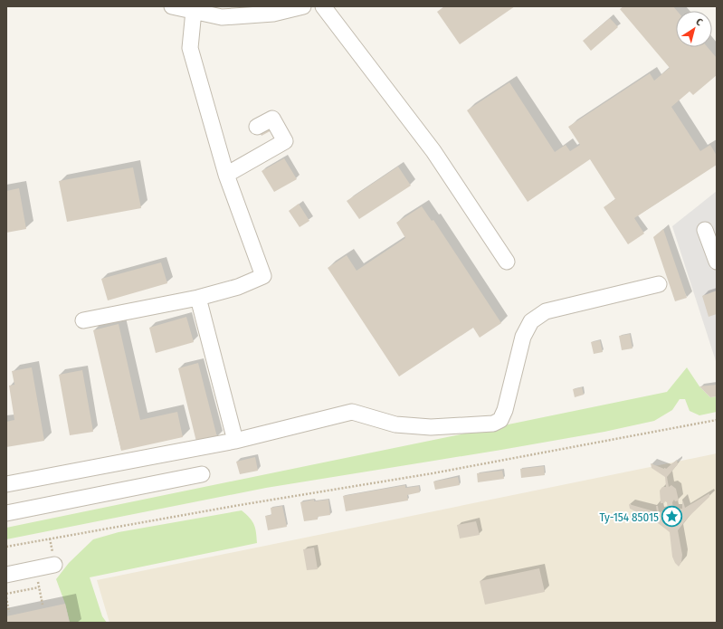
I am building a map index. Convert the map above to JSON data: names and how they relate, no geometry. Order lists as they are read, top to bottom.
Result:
{
  "places": {
    "place": ["Ту-154 85015"]
  },
  "north": "top right"
}
